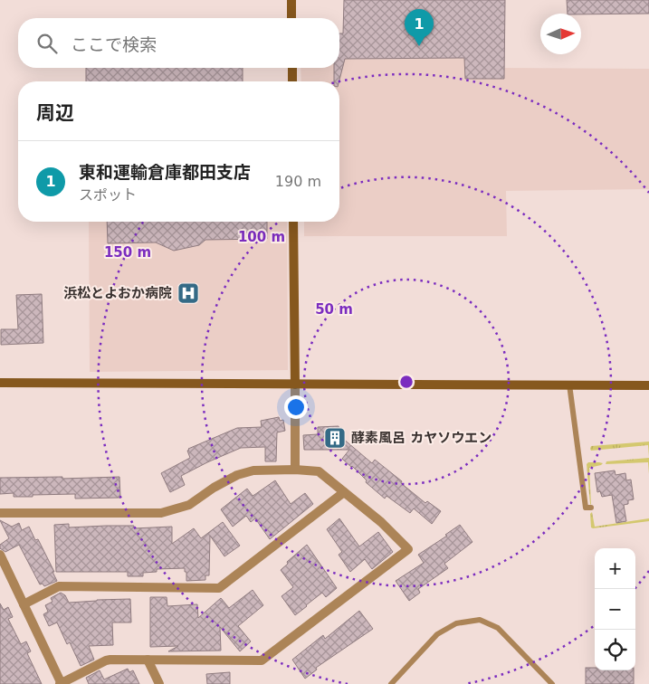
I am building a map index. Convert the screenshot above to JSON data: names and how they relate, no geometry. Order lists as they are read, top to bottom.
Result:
{
  "places": {
    "hospital": ["浜松とよおか病院"],
    "building": ["酵素風呂 カヤソウエン"]
  },
  "north": "right",
  "page": {
    "pins": "1",
    "search": "ここで検索",
    "heading": "周辺",
    "list": [
      {
        "mark": "1",
        "name": "東和運輸倉庫都田支店",
        "note": "スポット",
        "value": "190 m"
      }
    ],
    "map_buttons": ["+", "−"]
  },
  "rings": ["100 m", "150 m", "50 m"]
}
